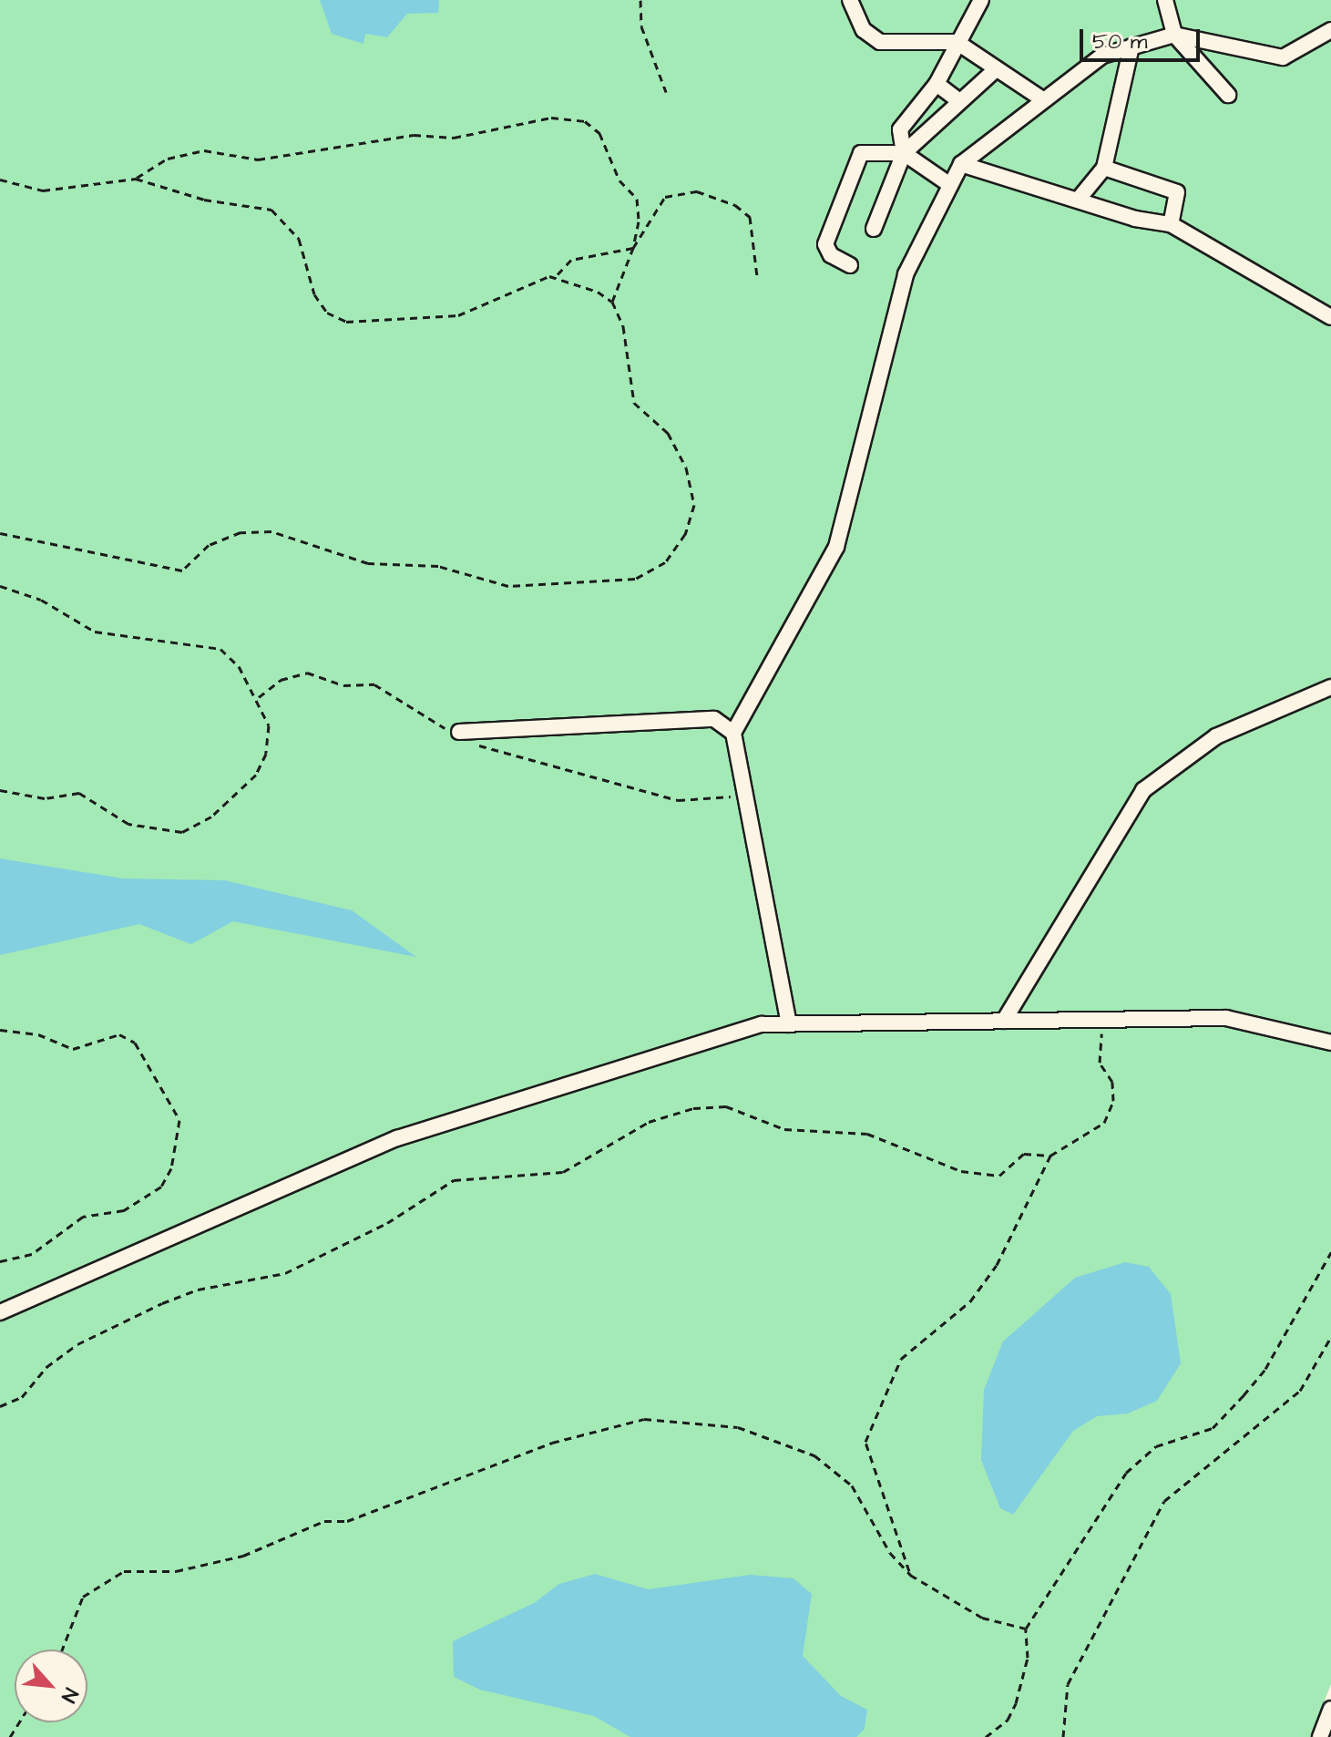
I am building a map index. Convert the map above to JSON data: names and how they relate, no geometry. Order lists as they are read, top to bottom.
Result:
{
  "scale_bar": "50 m",
  "north": "bottom right"
}
